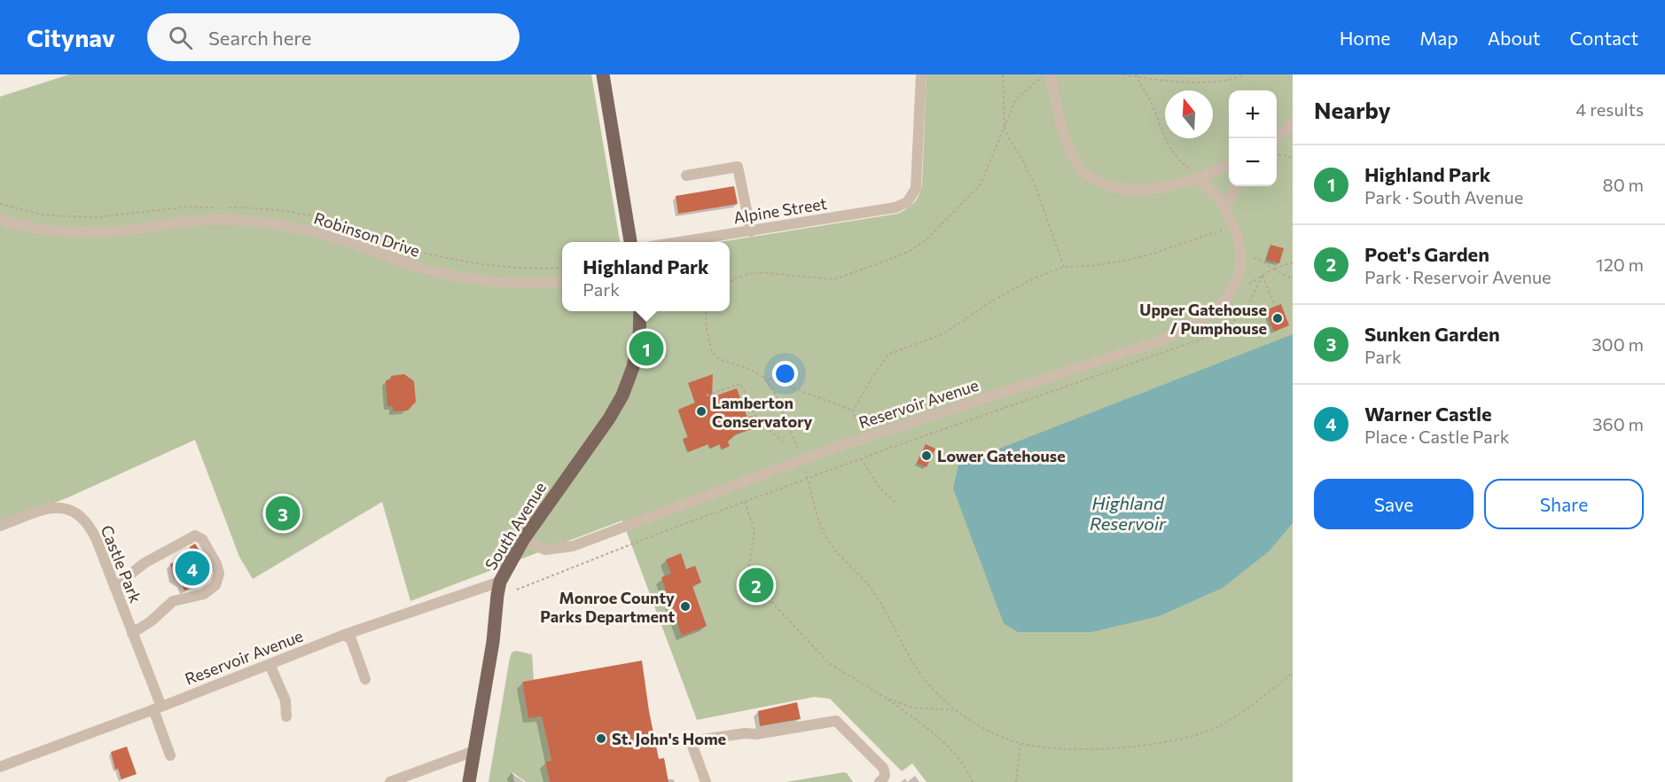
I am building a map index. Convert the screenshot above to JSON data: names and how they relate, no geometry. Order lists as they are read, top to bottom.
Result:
{
  "streets": {
    "main road": ["South Avenue"],
    "street": [
      "Alpine Street",
      "Robinson Drive",
      "Reservoir Avenue",
      "Castle Park"
    ]
  },
  "crossings": [
    ["Reservoir Avenue", "South Avenue"],
    ["Reservoir Avenue", "Castle Park"]
  ],
  "water": ["Highland Reservoir"],
  "places": [
    "Upper Gatehouse / Pumphouse",
    "Lamberton Conservatory",
    "Lower Gatehouse",
    "Monroe County Parks Department",
    "St. John's Home"
  ],
  "north": "top",
  "page": {
    "header": "Citynav",
    "search": "Search here",
    "nav": [
      "Home",
      "Map",
      "About",
      "Contact"
    ],
    "heading": ["Nearby", "4 results"],
    "map_buttons": ["+", "−"],
    "list": [
      {
        "mark": "1",
        "name": "Highland Park",
        "note": "Park · South Avenue",
        "value": "80 m"
      },
      {
        "mark": "2",
        "name": "Poet's Garden",
        "note": "Park · Reservoir Avenue",
        "value": "120 m"
      },
      {
        "mark": "3",
        "name": "Sunken Garden",
        "note": "Park",
        "value": "300 m"
      },
      {
        "mark": "4",
        "name": "Warner Castle",
        "note": "Place · Castle Park",
        "value": "360 m"
      }
    ],
    "popup": ["Highland Park", "Park"],
    "pins": [
      "1",
      "3",
      "4",
      "2"
    ],
    "buttons": ["Save", "Share"]
  }
}
